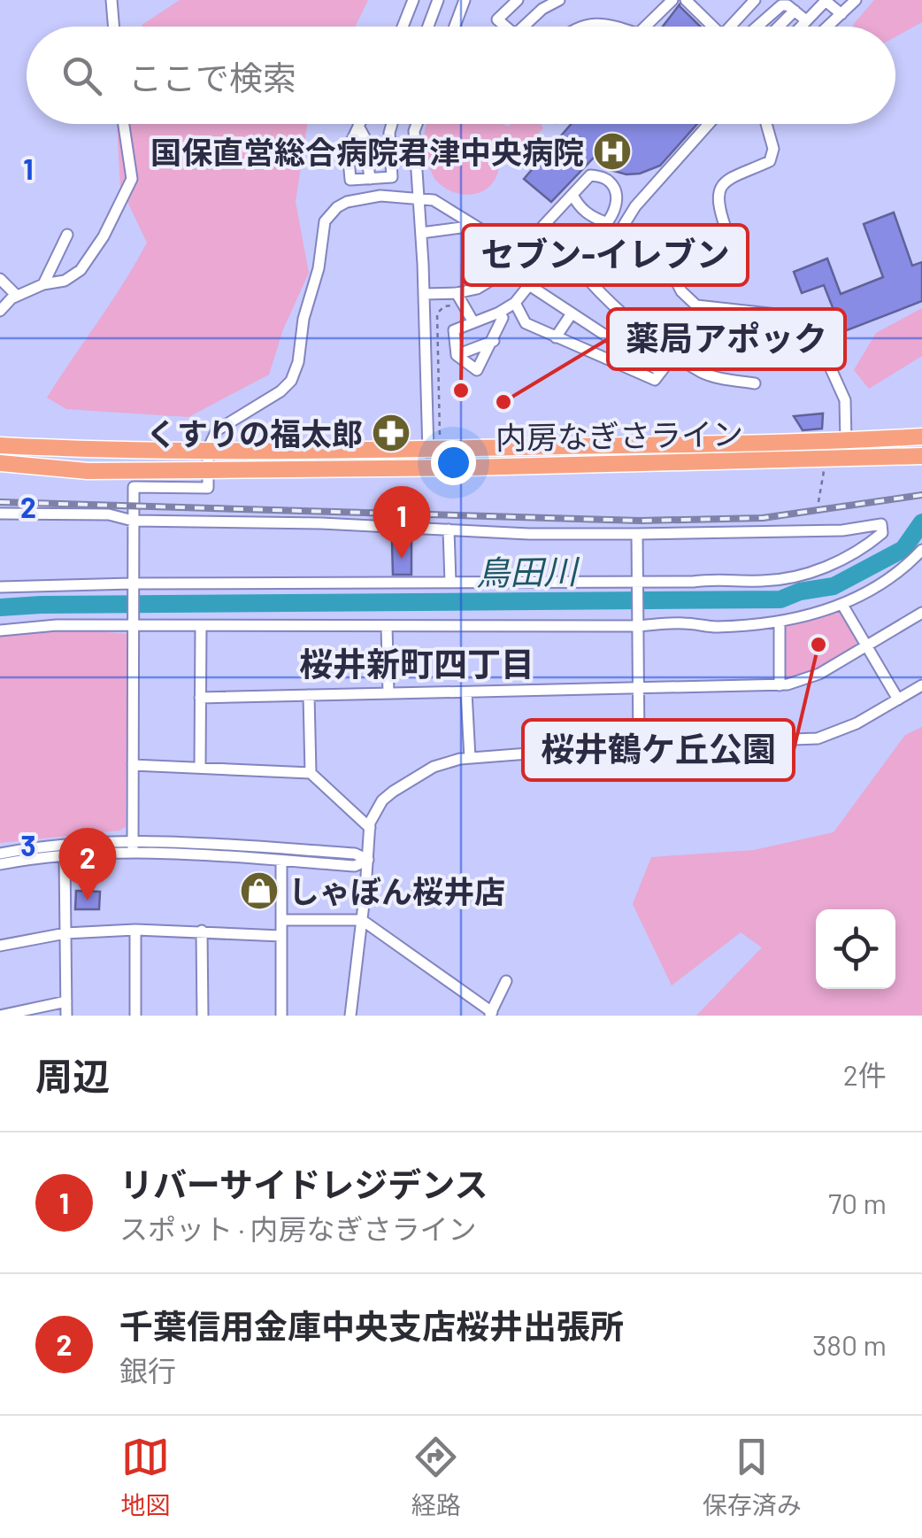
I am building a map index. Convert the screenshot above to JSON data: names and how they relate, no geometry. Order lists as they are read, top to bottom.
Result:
{
  "streets": {
    "highway": ["内房なぎさライン"]
  },
  "districts": ["桜井新町四丁目"],
  "water": ["鳥田川"],
  "places": {
    "hospital": ["国保直営総合病院君津中央病院"],
    "other": ["セブン-イレブン", "薬局アポック", "桜井鶴ケ丘公園"],
    "pharmacy": ["くすりの福太郎"],
    "shop": ["しゃぼん桜井店"]
  },
  "page": {
    "search": "ここで検索",
    "pins": ["1", "2"],
    "heading": ["周辺", "2件"],
    "list": [
      {
        "mark": "1",
        "name": "リバーサイドレジデンス",
        "note": "スポット · 内房なぎさライン",
        "value": "70 m"
      },
      {
        "mark": "2",
        "name": "千葉信用金庫中央支店桜井出張所",
        "note": "銀行",
        "value": "380 m"
      }
    ],
    "nav": ["地図", "経路", "保存済み"]
  },
  "grid": {
    "rows": ["1", "2", "3"]
  }
}
